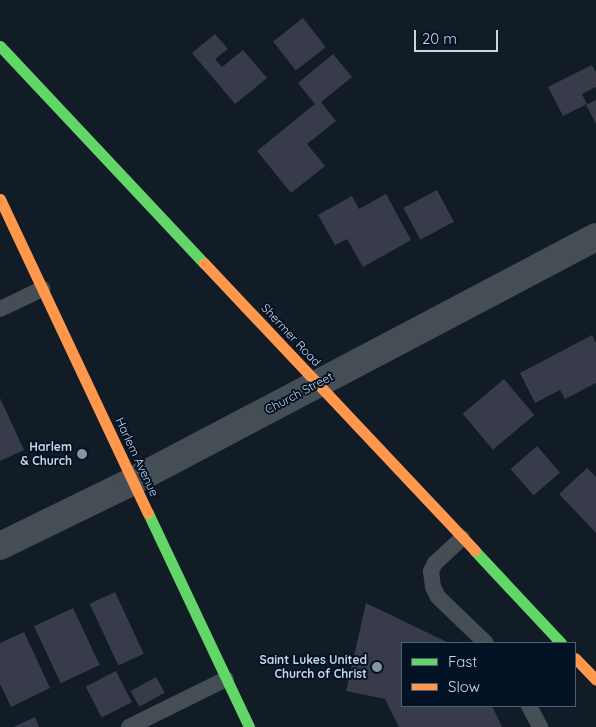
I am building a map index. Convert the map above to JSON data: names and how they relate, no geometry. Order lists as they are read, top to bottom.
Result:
{
  "streets": {
    "main road": ["Shermer Road", "Harlem Avenue"],
    "street": ["Church Street"]
  },
  "crossings": [
    ["Shermer Road", "Church Street"],
    ["Church Street", "Harlem Avenue"]
  ],
  "places": ["Harlem & Church", "Saint Lukes United Church of Christ"],
  "legend": ["Fast", "Slow"],
  "scale_bar": "20 m"
}
